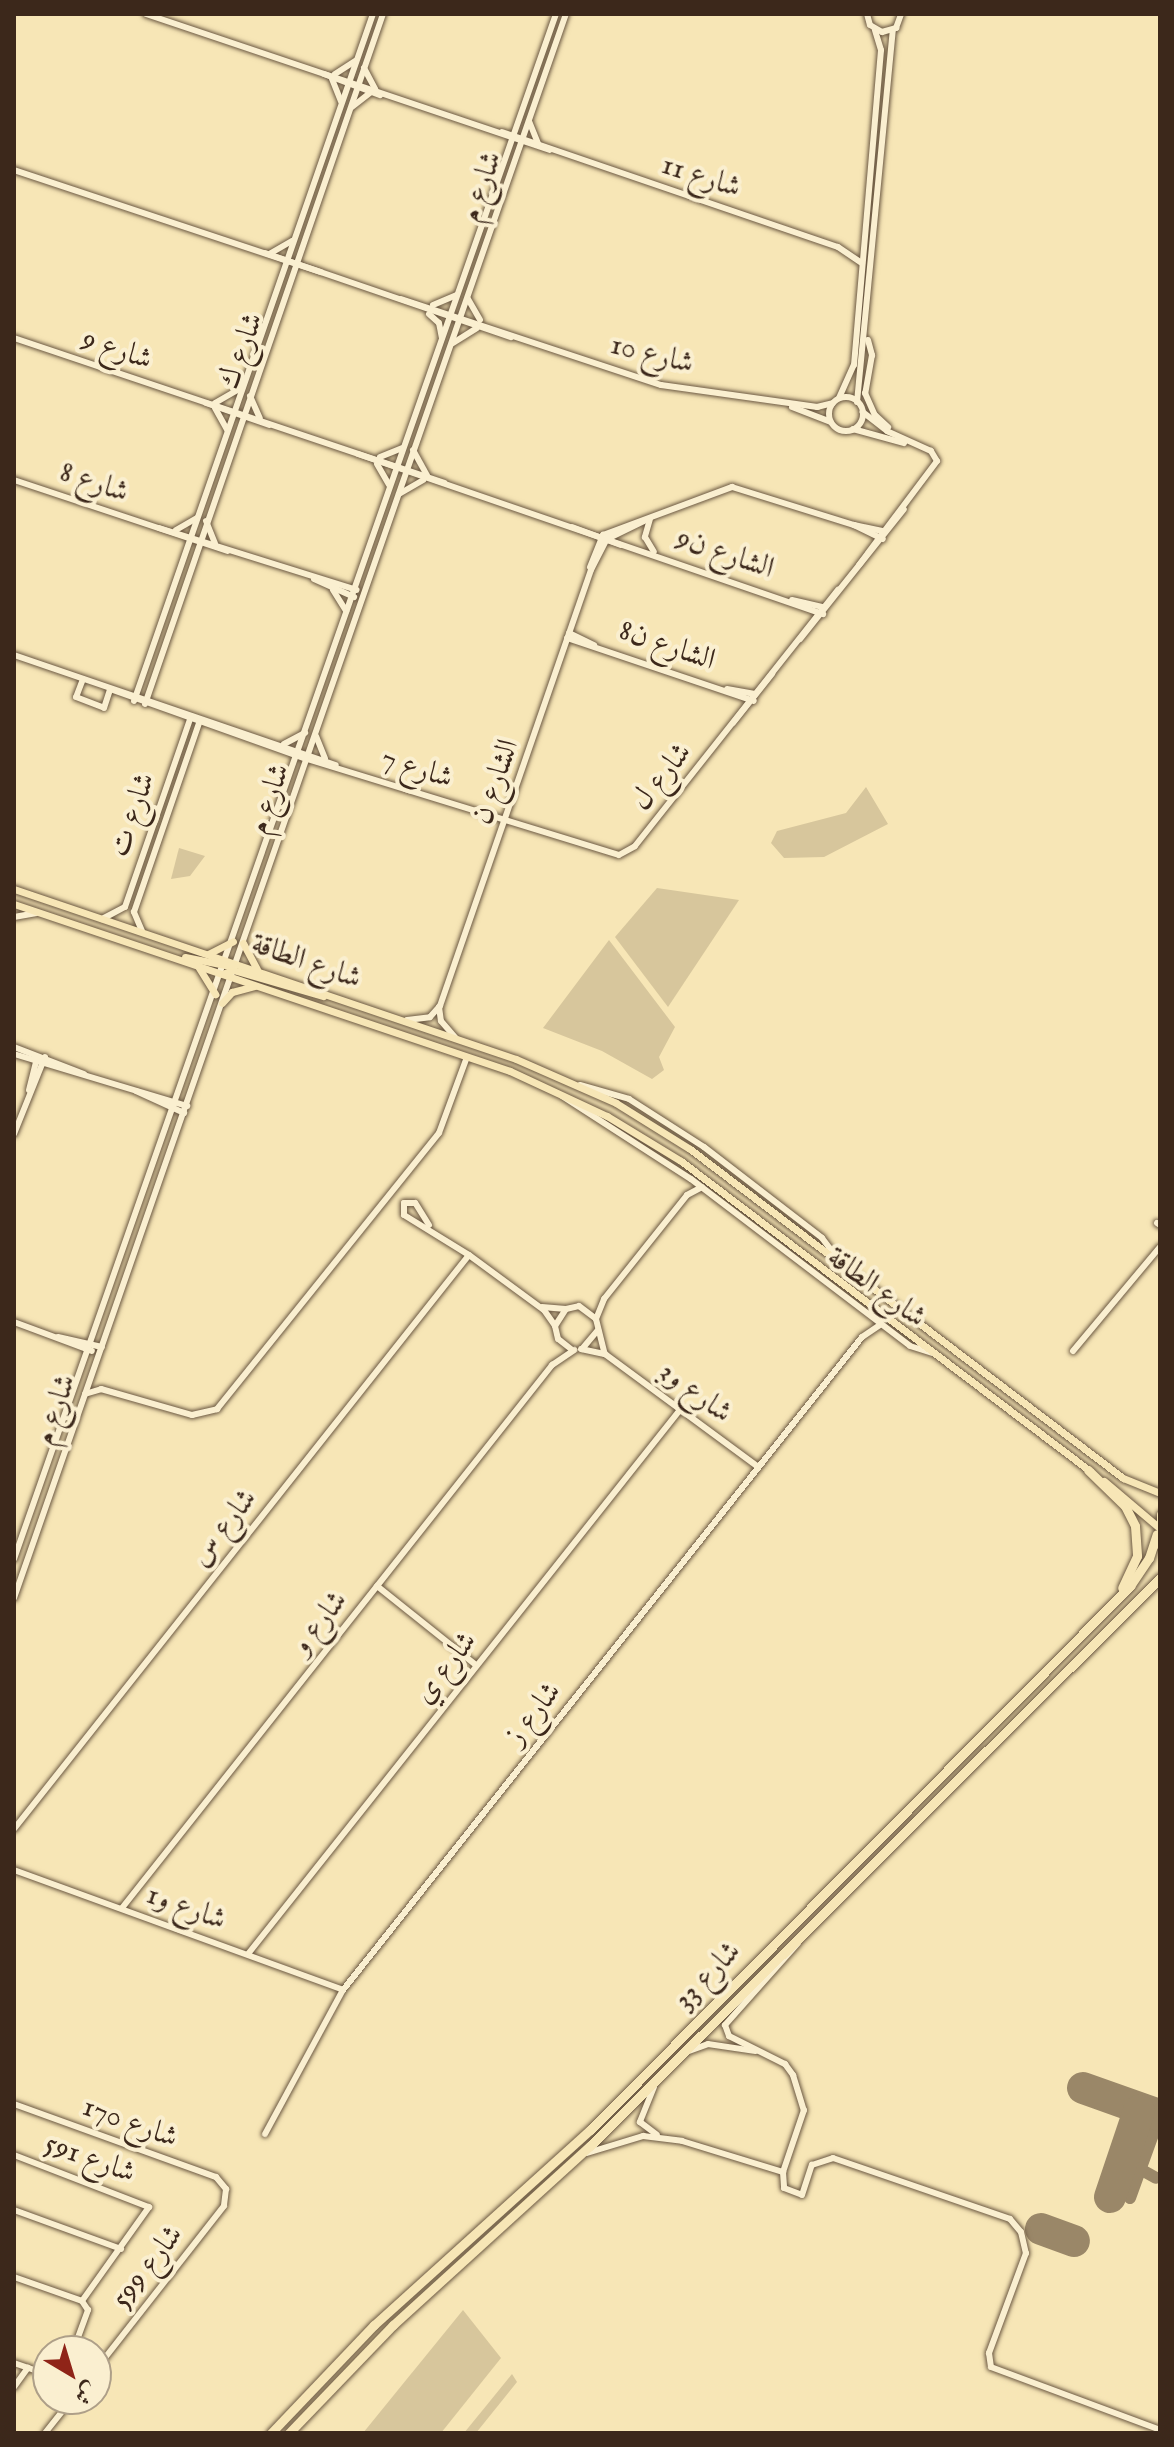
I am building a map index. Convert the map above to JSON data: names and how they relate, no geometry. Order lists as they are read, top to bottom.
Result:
{
  "streets": {
    "highway": ["شارع 33"],
    "main road": ["شارع الطاقة"],
    "street": [
      "شارع 11",
      "شارع م",
      "شارع 9",
      "شارع ك",
      "شارع 10",
      "شارع 8",
      "الشارع ن9",
      "الشارع ن8",
      "شارع 7",
      "شارع ل",
      "الشارع ن",
      "شارع ت",
      "شارع و3",
      "شارع س",
      "شارع و",
      "شارع ي",
      "شارع ز",
      "شارع و1",
      "شارع 170",
      "شارع 591",
      "شارع 599"
    ]
  },
  "crossings": [
    ["شارع 11", "شارع م"],
    ["شارع 11", "شارع ك"],
    ["شارع 11", "شارع 10"],
    ["شارع م", "شارع 9"],
    ["شارع م", "شارع ك"],
    ["شارع م", "شارع 10"],
    ["شارع م", "شارع 8"],
    ["شارع م", "شارع 7"],
    ["شارع م", "شارع الطاقة"],
    ["شارع 9", "شارع ك"],
    ["شارع 9", "شارع 10"],
    ["شارع 9", "شارع 8"],
    ["شارع 9", "الشارع ن9"],
    ["شارع 9", "الشارع ن"],
    ["شارع ك", "شارع 10"],
    ["شارع ك", "شارع 8"],
    ["شارع ك", "شارع 7"],
    ["الشارع ن9", "شارع ل"],
    ["الشارع ن9", "الشارع ن"],
    ["الشارع ن8", "شارع ل"],
    ["الشارع ن8", "الشارع ن"],
    ["شارع 7", "شارع ل"],
    ["شارع 7", "الشارع ن"],
    ["شارع 7", "شارع ت"],
    ["شارع ت", "شارع الطاقة"],
    ["شارع الطاقة", "شارع ز"],
    ["شارع الطاقة", "شارع 33"],
    ["شارع و3", "شارع و"],
    ["شارع و3", "شارع ي"],
    ["شارع و3", "شارع ز"],
    ["شارع و", "شارع و1"],
    ["شارع ي", "شارع و1"],
    ["شارع ز", "شارع و1"],
    ["شارع 170", "شارع 599"]
  ],
  "north": "bottom right"
}
